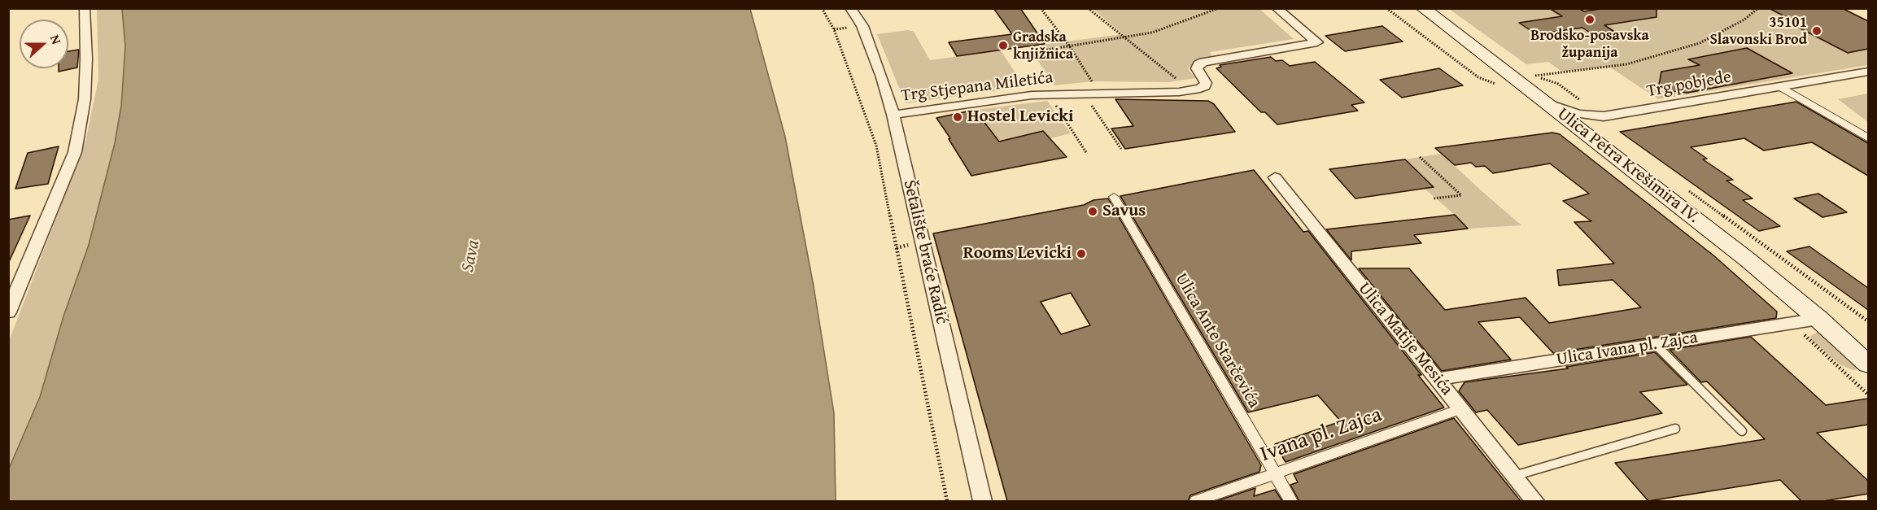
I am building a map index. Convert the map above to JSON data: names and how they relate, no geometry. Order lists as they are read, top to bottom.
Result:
{
  "streets": {
    "main road": ["Ulica Petra Krešimira IV."],
    "street": [
      "Trg pobjede",
      "Trg Stjepana Miletića",
      "Šetalište braće Radić",
      "Ulica Matije Mesića",
      "Ulica Ante Starčevića",
      "Ulica Ivana pl. Zajca",
      "Ivana pl. Zajca"
    ]
  },
  "crossings": [
    ["Trg pobjede", "Ulica Petra Krešimira IV."],
    ["Trg Stjepana Miletića", "Šetalište braće Radić"],
    ["Ulica Petra Krešimira IV.", "Ulica Ivana pl. Zajca"],
    ["Ulica Matije Mesića", "Ulica Ivana pl. Zajca"],
    ["Ulica Matije Mesića", "Ivana pl. Zajca"],
    ["Ulica Ante Starčevića", "Ivana pl. Zajca"]
  ],
  "water": ["Sava"],
  "places": [
    "Brodsko-posavska županija",
    "35101 Slavonski Brod",
    "Gradska knjižnica",
    "Hostel Levicki",
    "Savus",
    "Rooms Levicki"
  ],
  "north": "right"
}
